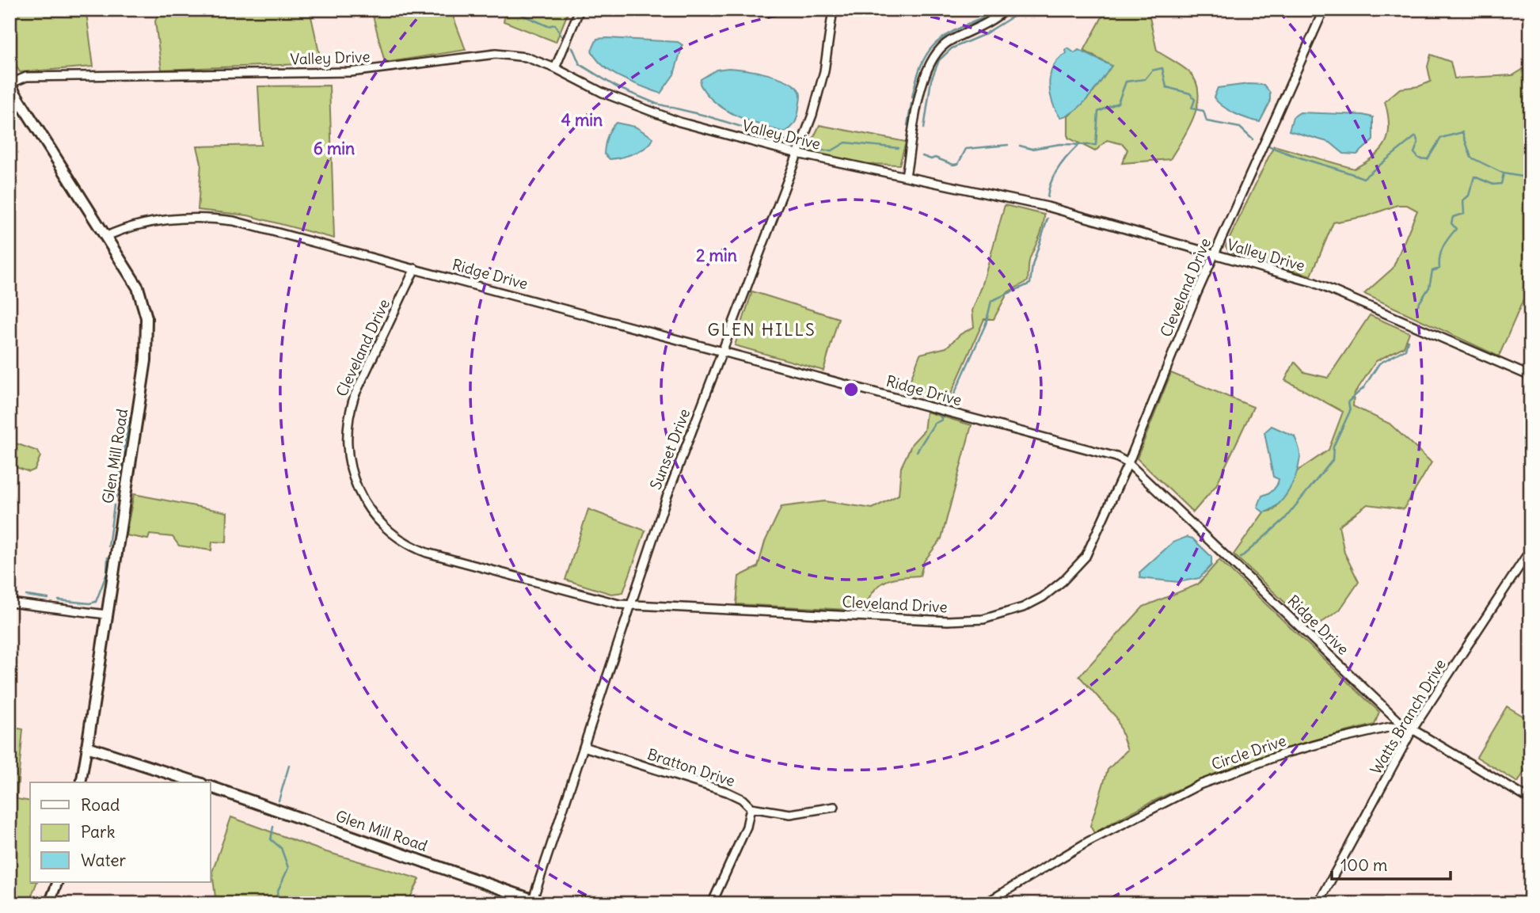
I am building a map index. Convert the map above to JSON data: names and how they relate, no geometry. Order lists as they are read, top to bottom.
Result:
{
  "streets": {
    "main road": ["Glen Mill Road"],
    "street": [
      "Valley Drive",
      "Ridge Drive",
      "Cleveland Drive",
      "Sunset Drive",
      "Watts Branch Drive",
      "Circle Drive",
      "Bratton Drive"
    ]
  },
  "crossings": [
    ["Valley Drive", "Cleveland Drive"],
    ["Valley Drive", "Sunset Drive"],
    ["Valley Drive", "Glen Mill Road"],
    ["Ridge Drive", "Cleveland Drive"],
    ["Ridge Drive", "Sunset Drive"],
    ["Ridge Drive", "Glen Mill Road"],
    ["Ridge Drive", "Watts Branch Drive"],
    ["Ridge Drive", "Circle Drive"],
    ["Cleveland Drive", "Sunset Drive"],
    ["Sunset Drive", "Glen Mill Road"],
    ["Sunset Drive", "Bratton Drive"],
    ["Watts Branch Drive", "Circle Drive"]
  ],
  "districts": ["GLEN HILLS"],
  "legend": ["Road", "Park", "Water"],
  "scale_bar": "100 m",
  "rings": ["4 min", "6 min", "2 min"]
}
